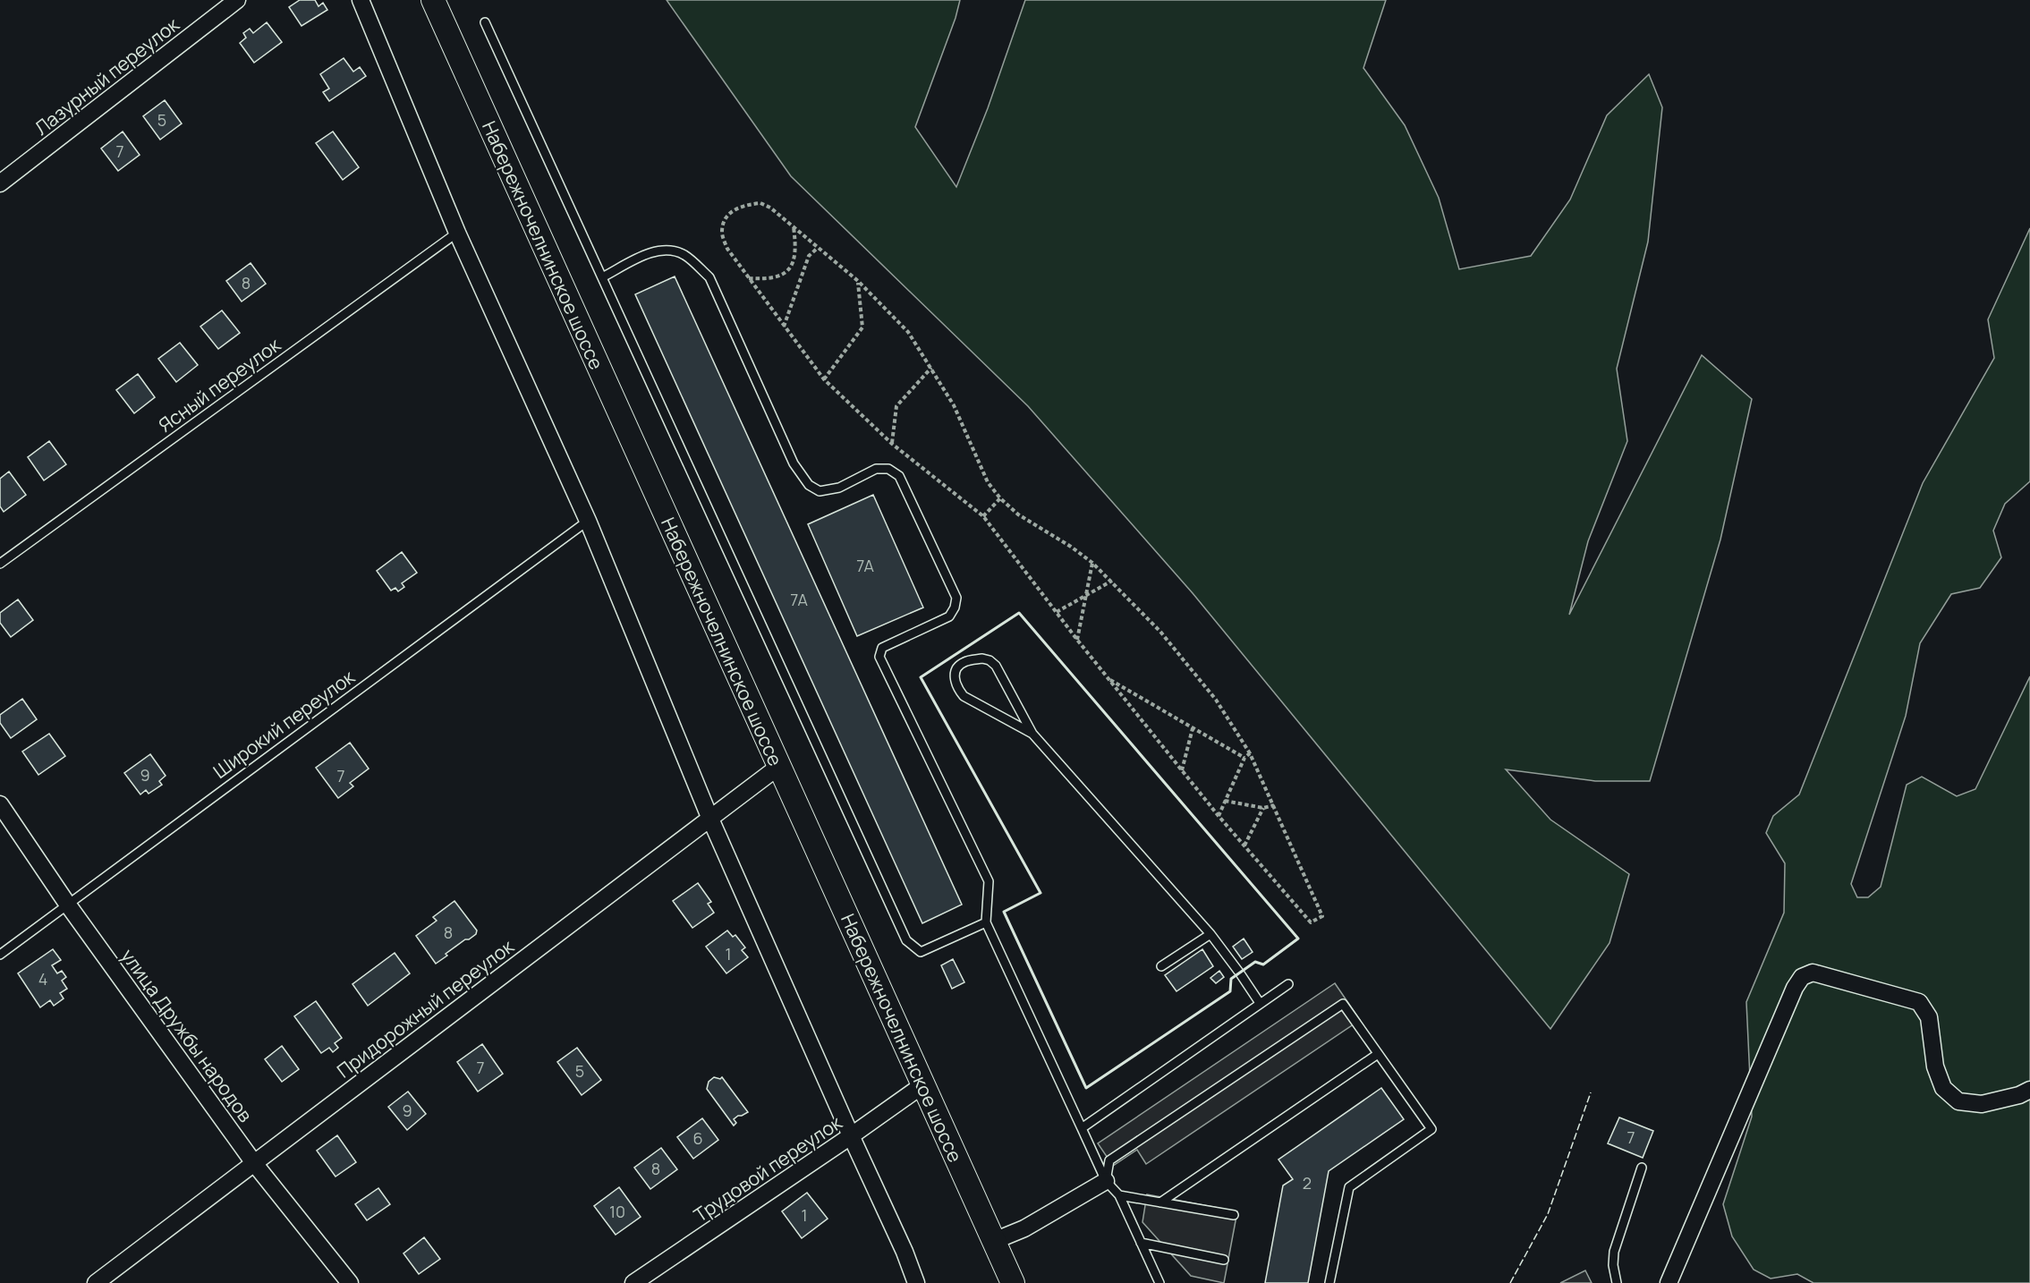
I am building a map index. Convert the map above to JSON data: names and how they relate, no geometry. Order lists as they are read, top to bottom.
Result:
{
  "streets": {
    "main road": ["Набережночелнинское шоссе"],
    "street": [
      "Лазурный переулок",
      "Придорожный переулок",
      "улица Дружбы народов",
      "Трудовой переулок"
    ],
    "lane": ["Ясный переулок", "Широкий переулок"]
  },
  "crossings": [
    ["Набережночелнинское шоссе", "Придорожный переулок"],
    ["Набережночелнинское шоссе", "Трудовой переулок"],
    ["Широкий переулок", "улица Дружбы народов"],
    ["Придорожный переулок", "улица Дружбы народов"]
  ],
  "house_numbers": [
    "5",
    "7",
    "8",
    "7А",
    "7А",
    "9",
    "7",
    "8",
    "1",
    "4",
    "7",
    "5",
    "9",
    "7",
    "6",
    "8",
    "2",
    "10",
    "1"
  ]
}
